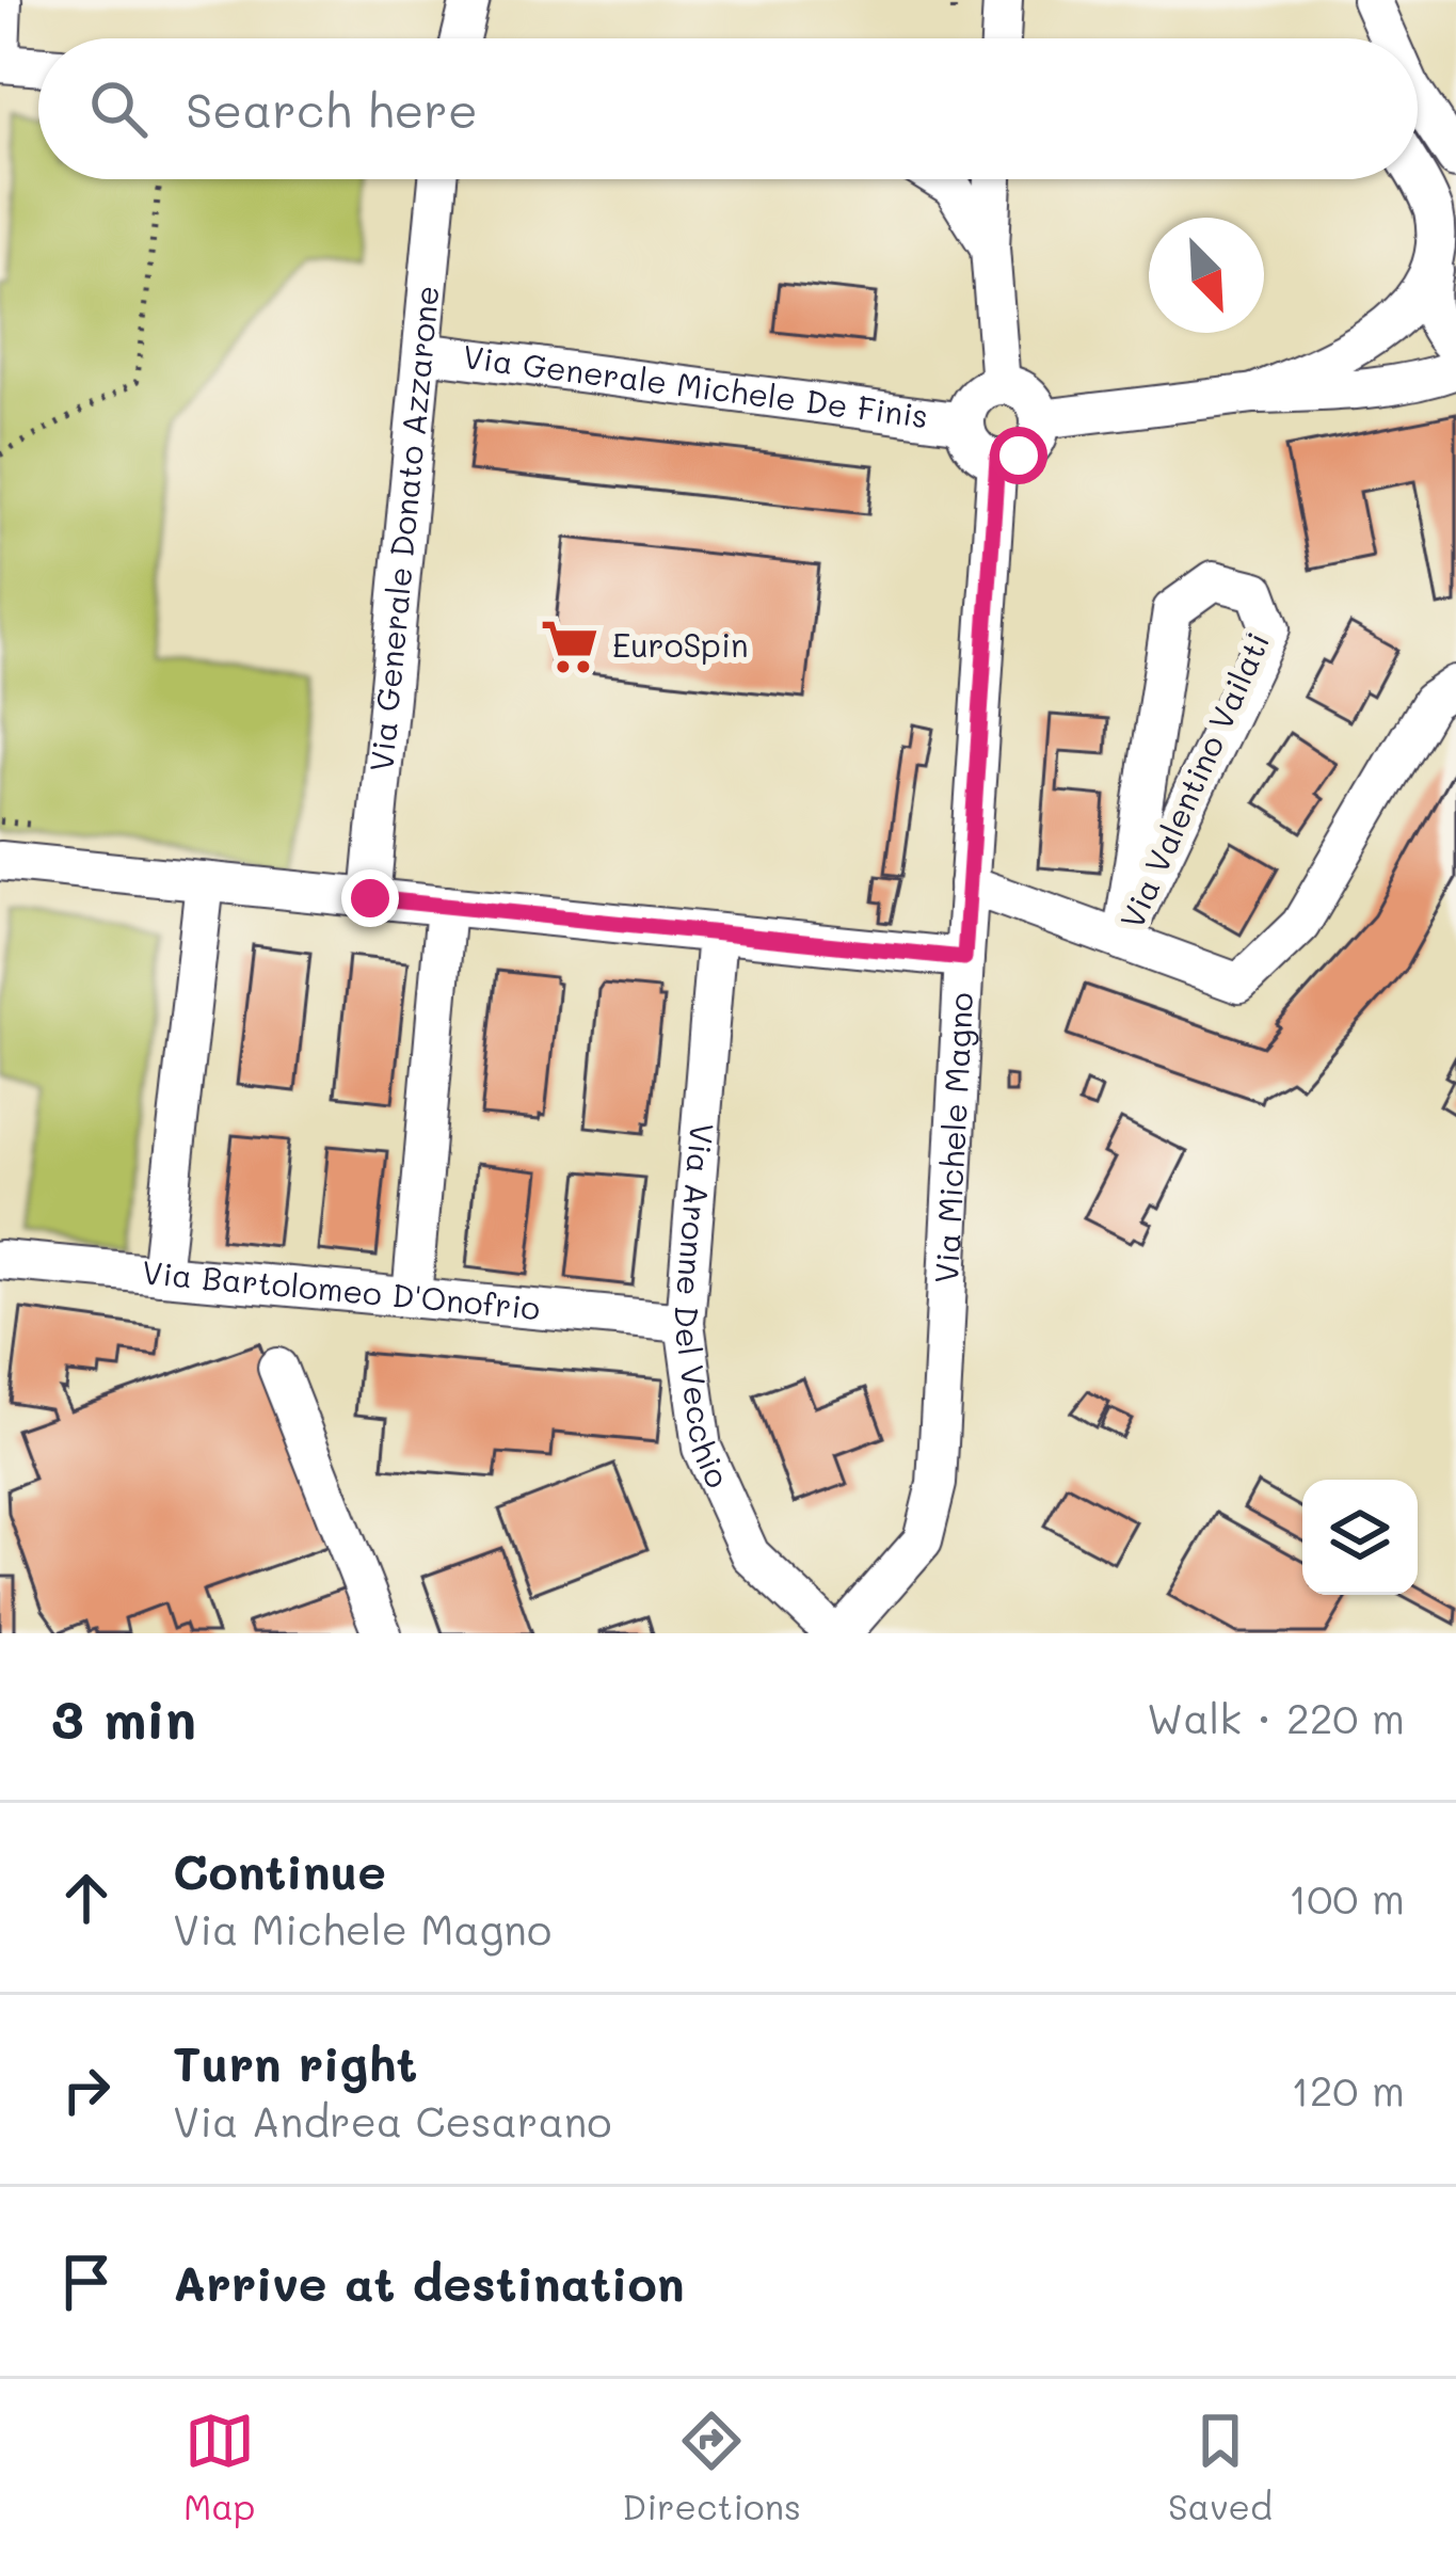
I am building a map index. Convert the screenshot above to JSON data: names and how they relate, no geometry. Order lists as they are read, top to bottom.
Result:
{
  "streets": {
    "street": [
      "Via Generale Michele De Finis",
      "Via Generale Donato Azzarone",
      "Via Valentino Vailati",
      "Via Michele Magno",
      "Via Bartolomeo D'Onofrio",
      "Via Aronne Del Vecchio"
    ]
  },
  "crossings": [
    ["Via Generale Michele De Finis", "Via Generale Donato Azzarone"],
    ["Via Generale Michele De Finis", "Via Michele Magno"],
    ["Via Valentino Vailati", "Via Michele Magno"],
    ["Via Michele Magno", "Via Aronne Del Vecchio"],
    ["Via Bartolomeo D'Onofrio", "Via Aronne Del Vecchio"]
  ],
  "places": {
    "supermarket": ["EuroSpin"]
  },
  "north": "bottom right",
  "page": {
    "search": "Search here",
    "heading": ["3 min", "Walk · 220 m"],
    "list": [
      ["Continue", "Via Michele Magno", "100 m"],
      ["Turn right", "Via Andrea Cesarano", "120 m"],
      "Arrive at destination"
    ],
    "nav": ["Map", "Directions", "Saved"]
  }
}
